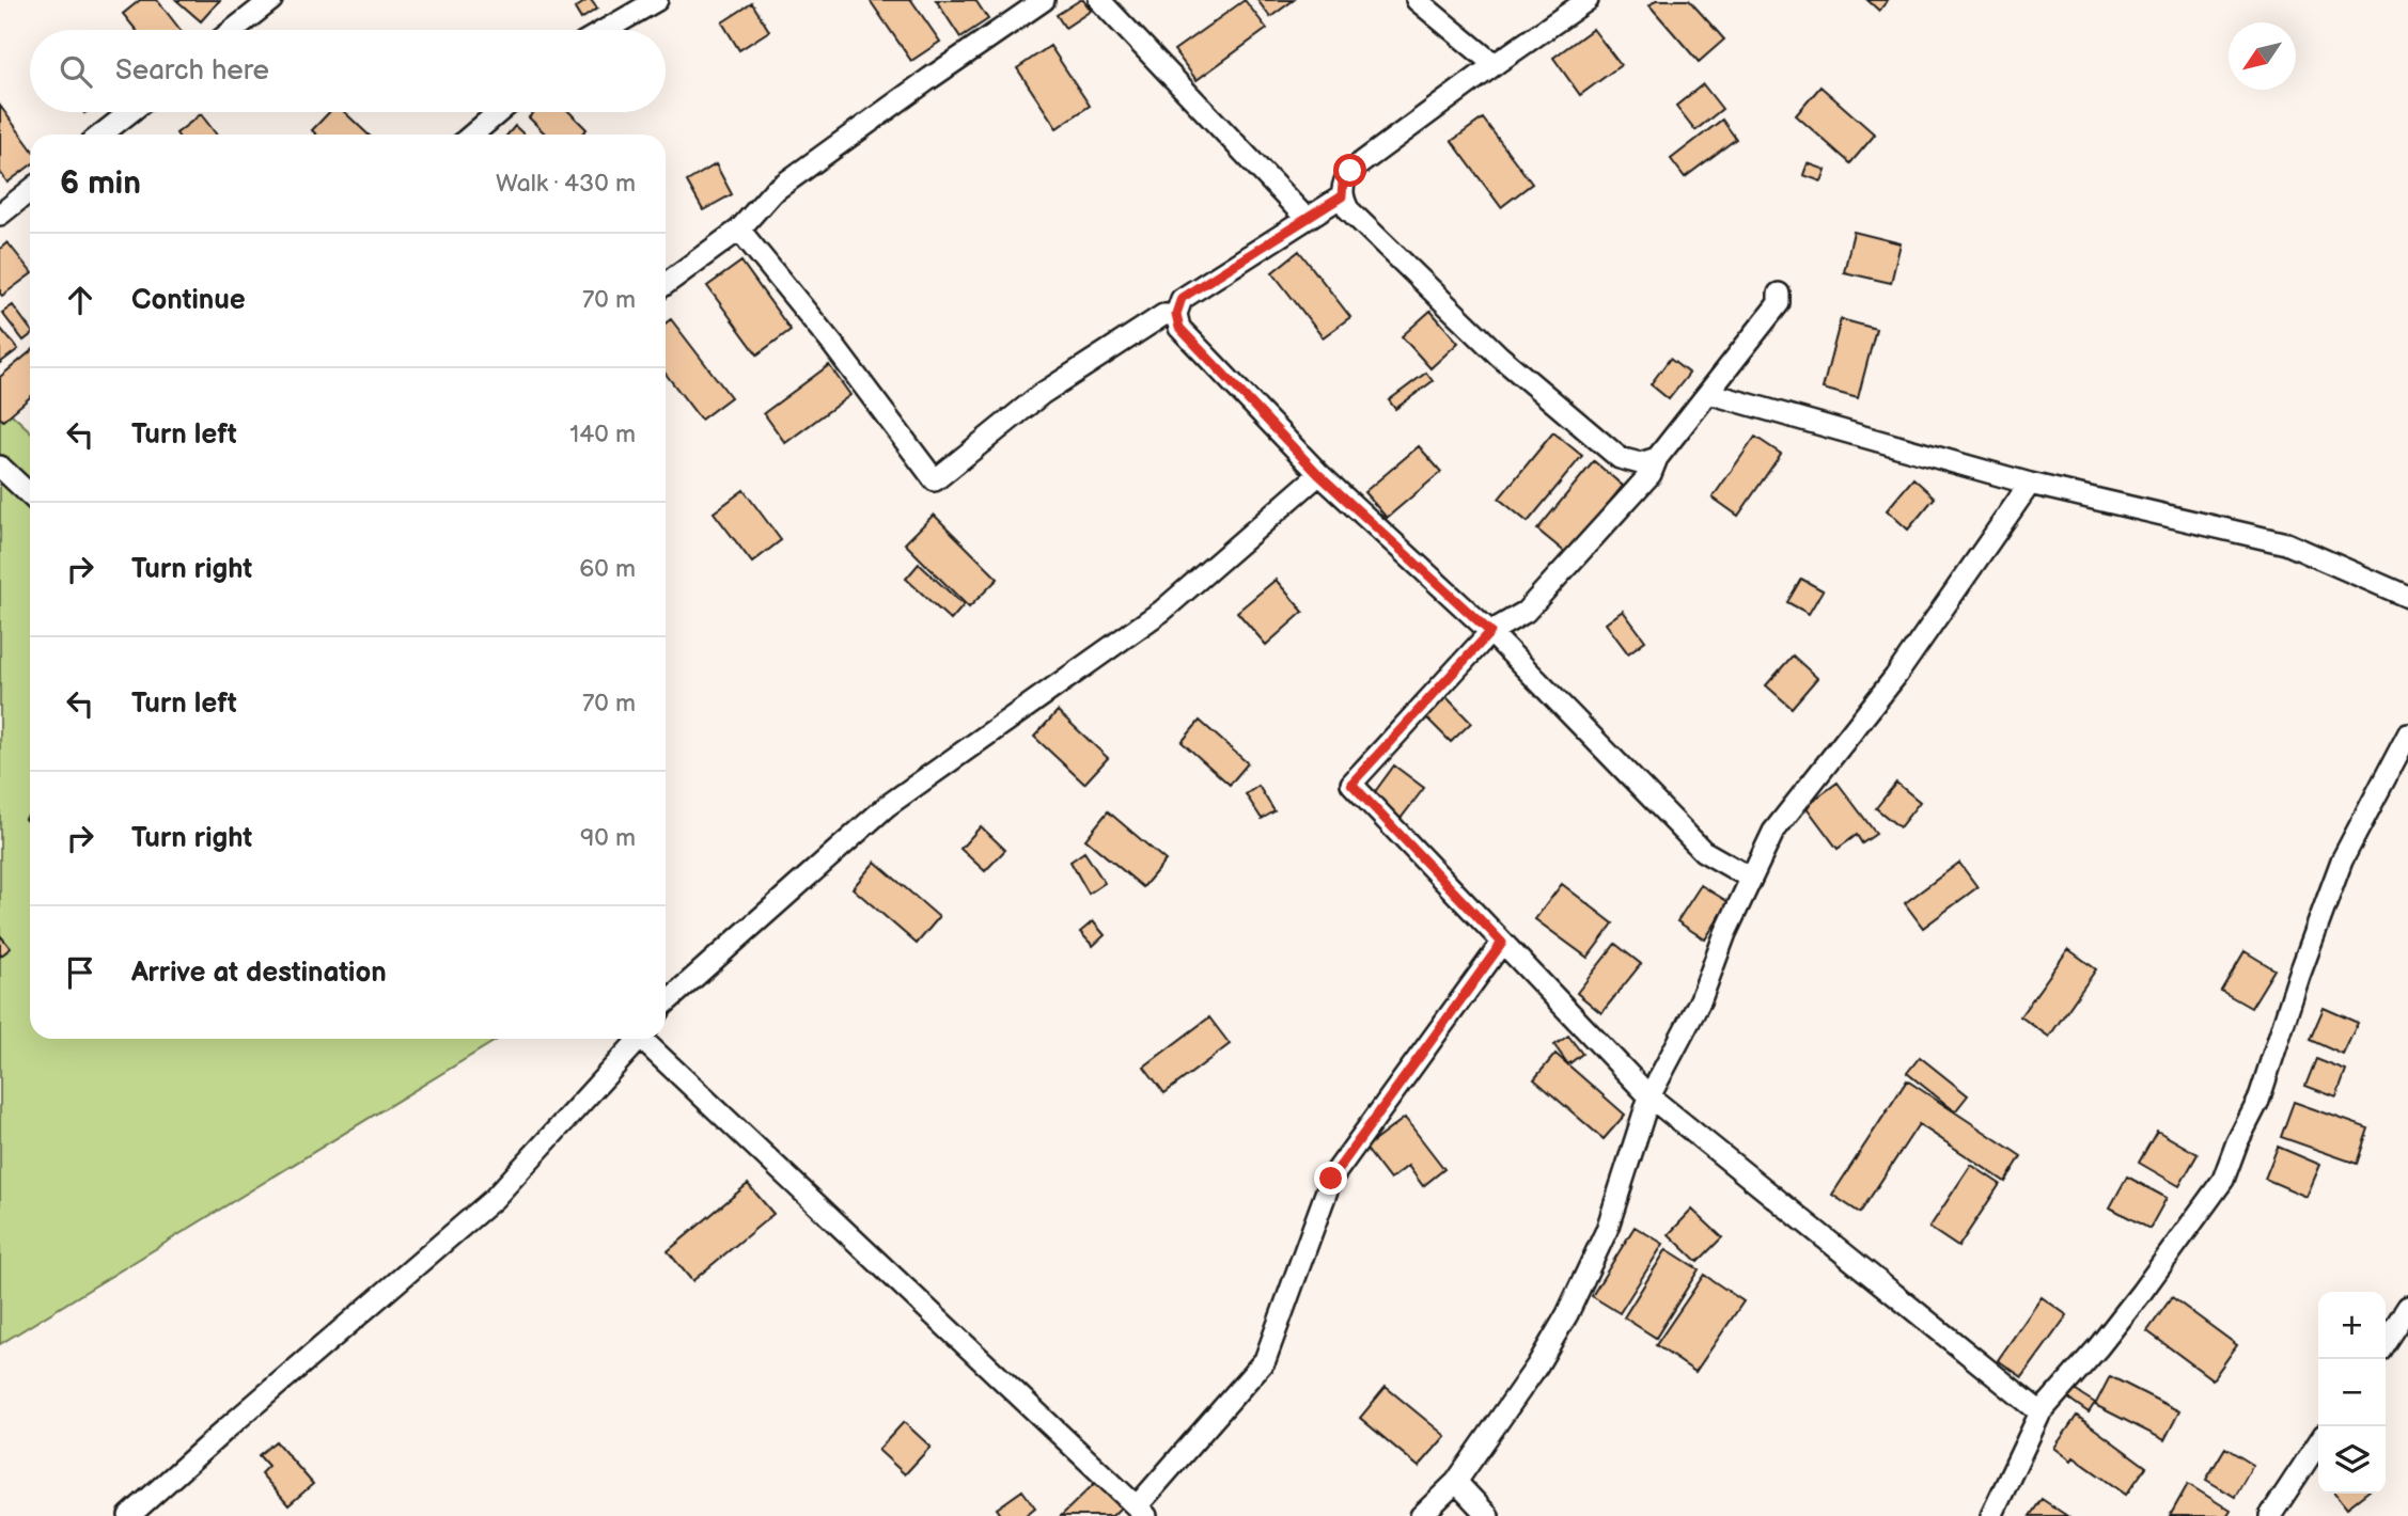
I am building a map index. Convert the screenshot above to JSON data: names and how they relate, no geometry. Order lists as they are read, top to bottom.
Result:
{
  "north": "bottom left",
  "page": {
    "search": "Search here",
    "heading": ["6 min", "Walk · 430 m"],
    "list": [
      ["Continue", "70 m"],
      ["Turn left", "140 m"],
      ["Turn right", "60 m"],
      ["Turn left", "70 m"],
      ["Turn right", "90 m"],
      "Arrive at destination"
    ],
    "map_buttons": ["+", "−"]
  }
}
